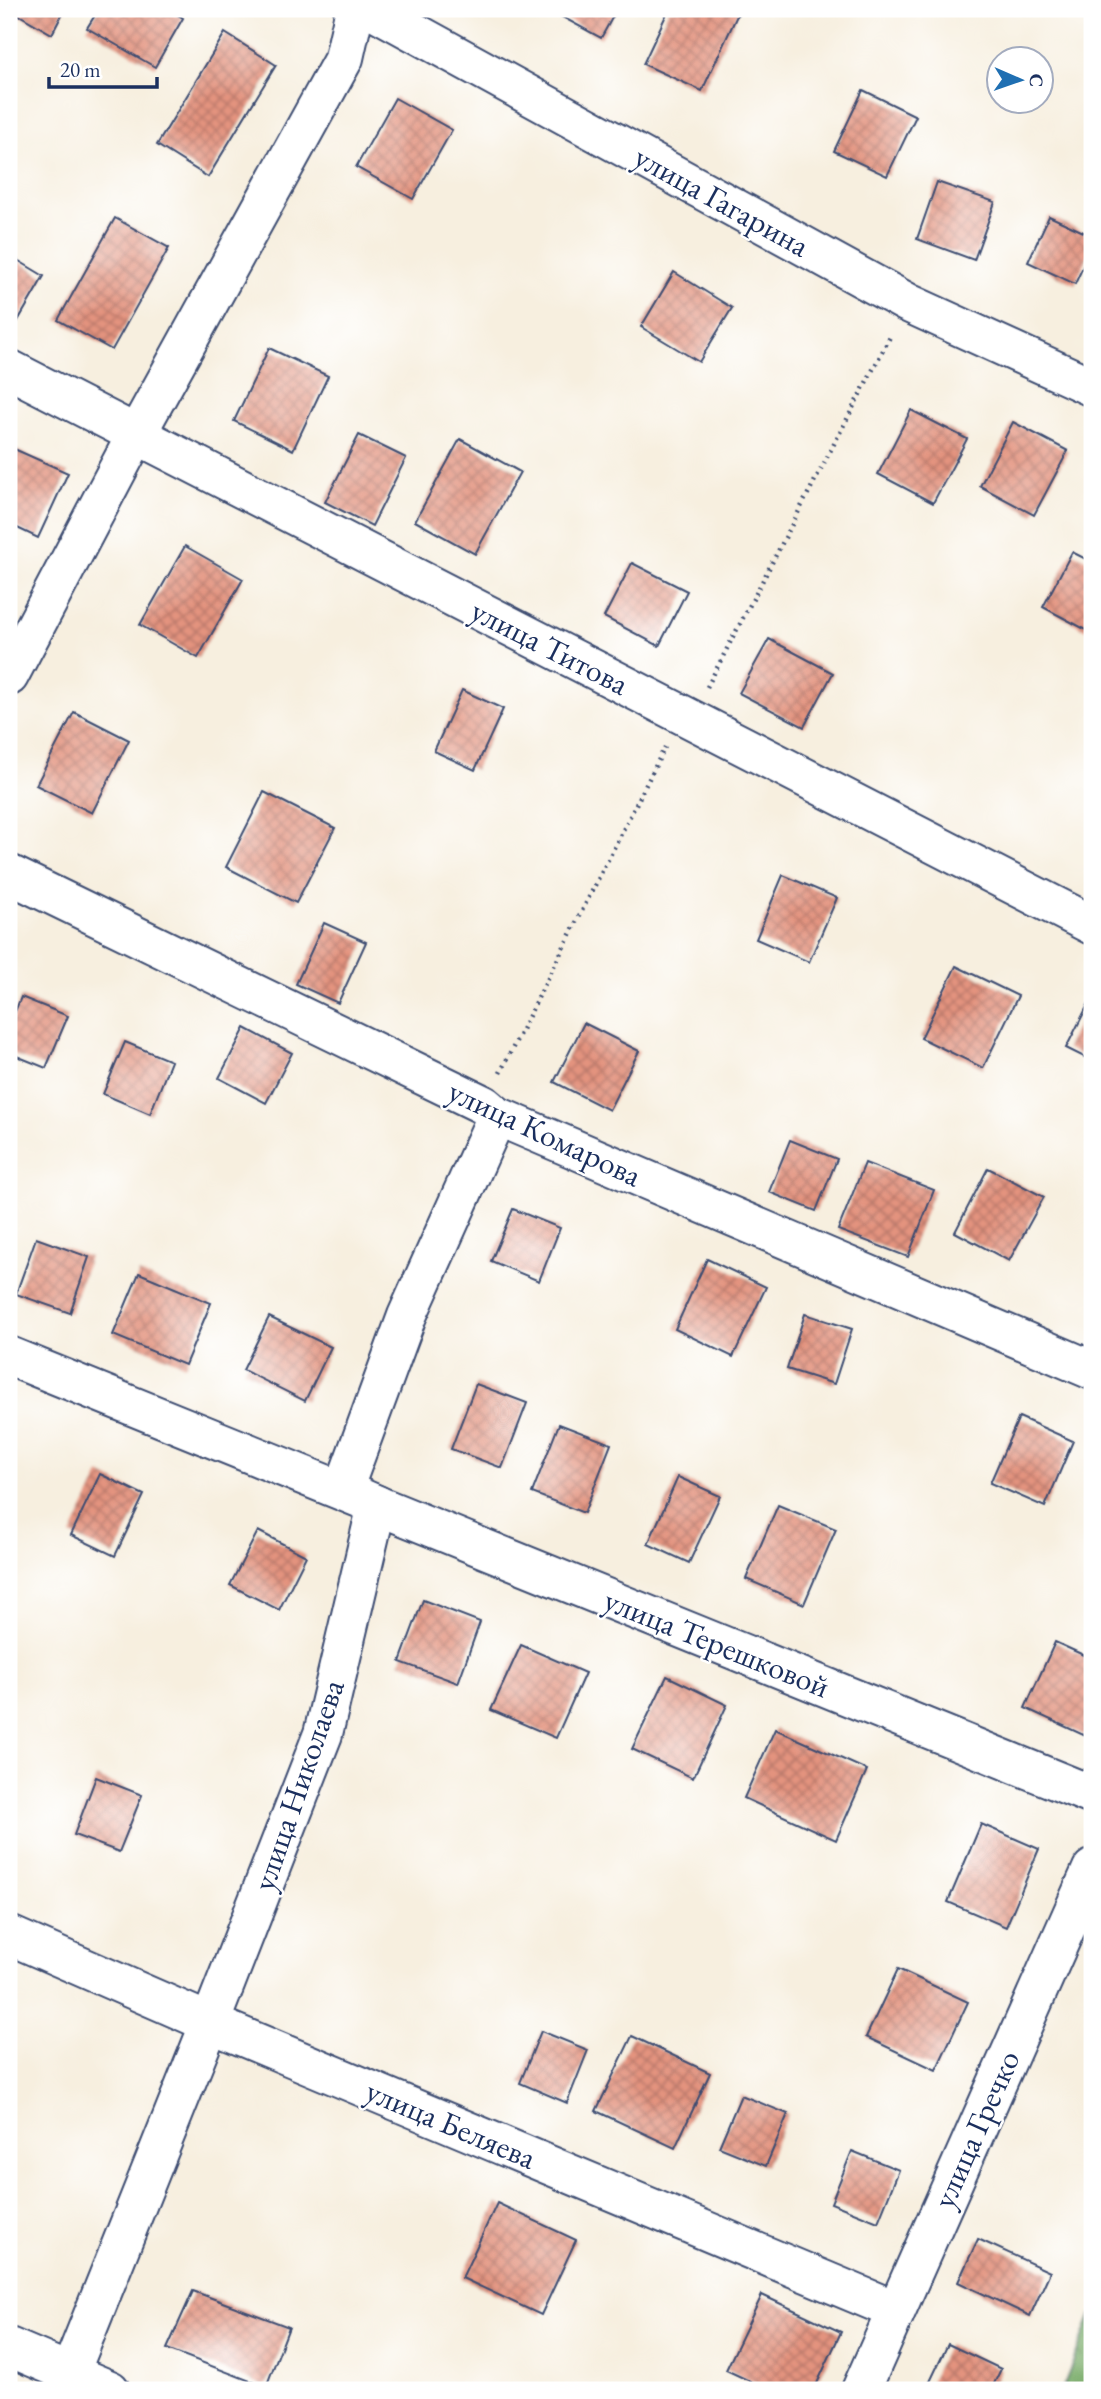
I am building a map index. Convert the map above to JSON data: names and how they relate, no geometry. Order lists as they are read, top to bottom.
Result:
{
  "streets": {
    "street": [
      "улица Гагарина",
      "улица Титова",
      "улица Комарова",
      "улица Терешковой",
      "улица Николаева",
      "улица Беляева",
      "улица Гречко"
    ]
  },
  "crossings": [
    ["улица Терешковой", "улица Николаева"],
    ["улица Николаева", "улица Беляева"],
    ["улица Беляева", "улица Гречко"]
  ],
  "scale_bar": "20 m",
  "north": "right"
}
